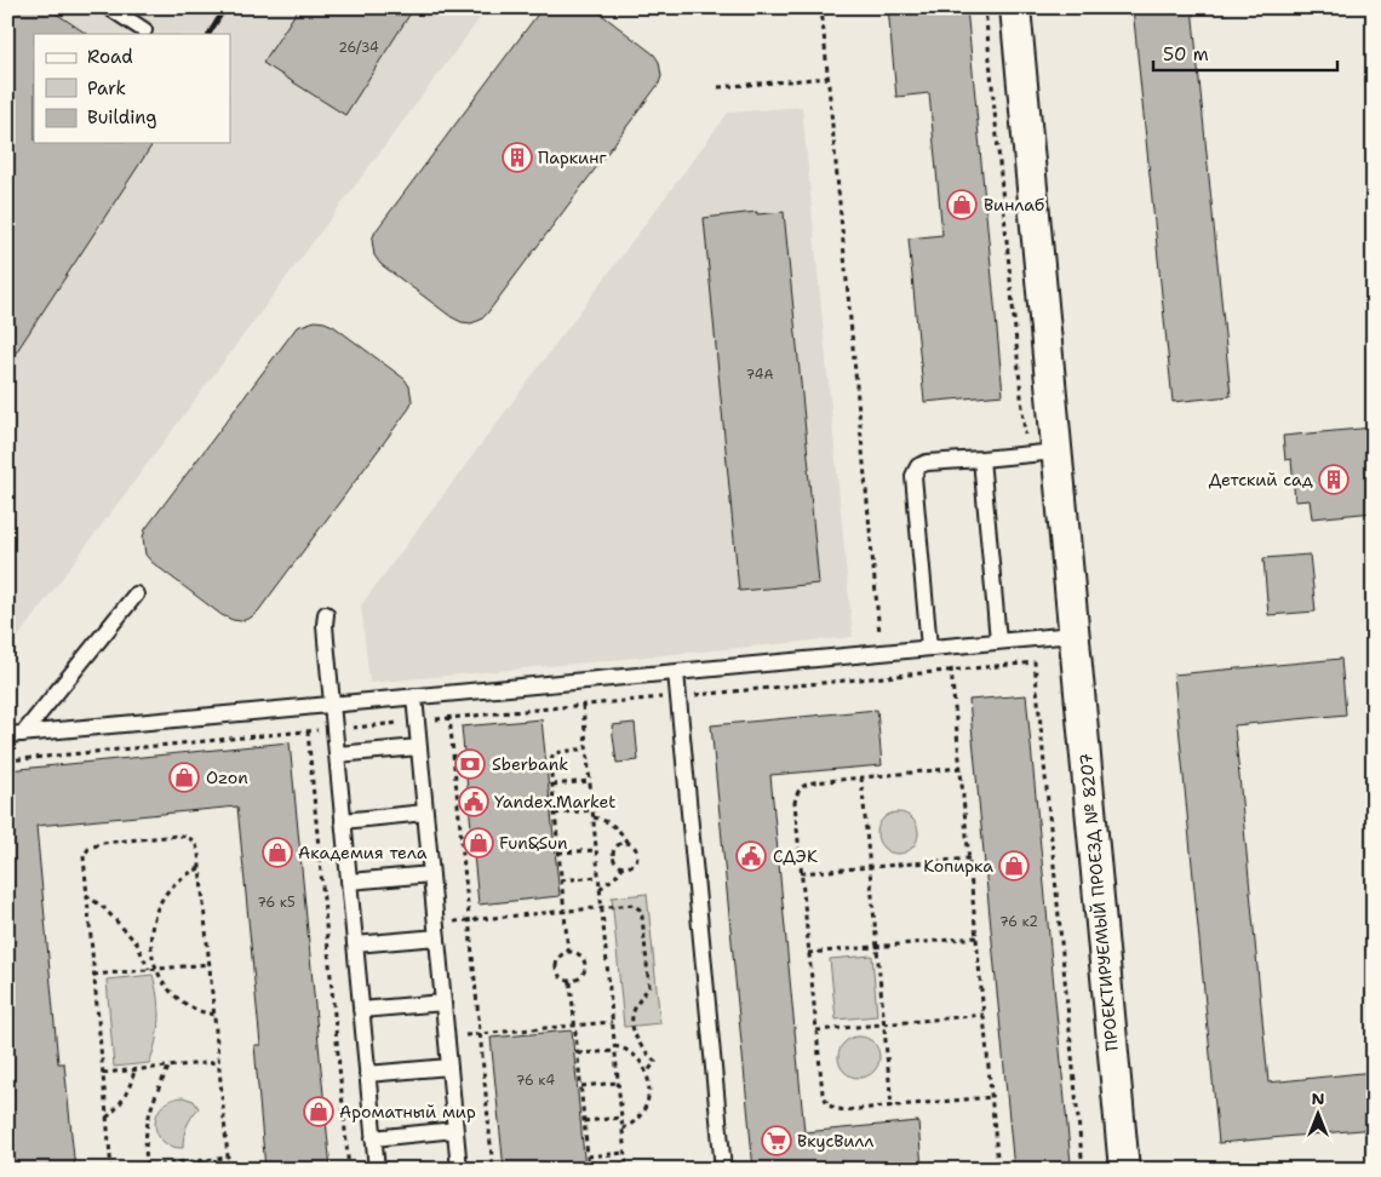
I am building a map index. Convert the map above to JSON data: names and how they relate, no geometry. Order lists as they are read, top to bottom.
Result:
{
  "streets": {
    "street": ["ПРОЕКТИРУЕМЫЙ ПРОЕЗД № 8207"]
  },
  "places": {
    "building": ["Паркинг", "Детский сад"],
    "shop": [
      "Винлаб",
      "Ozon",
      "Fun&Sun",
      "Академия тела",
      "Копирка",
      "Ароматный мир"
    ],
    "bank": ["Sberbank"],
    "public building": ["Yandex.Market", "СДЭК"],
    "supermarket": ["ВкусВилл"]
  },
  "house_numbers": [
    "26/34",
    "74А",
    "76 к5",
    "76 к2",
    "76 к4"
  ],
  "legend": ["Road", "Park", "Building"],
  "scale_bar": "50 m",
  "north": "top"
}
